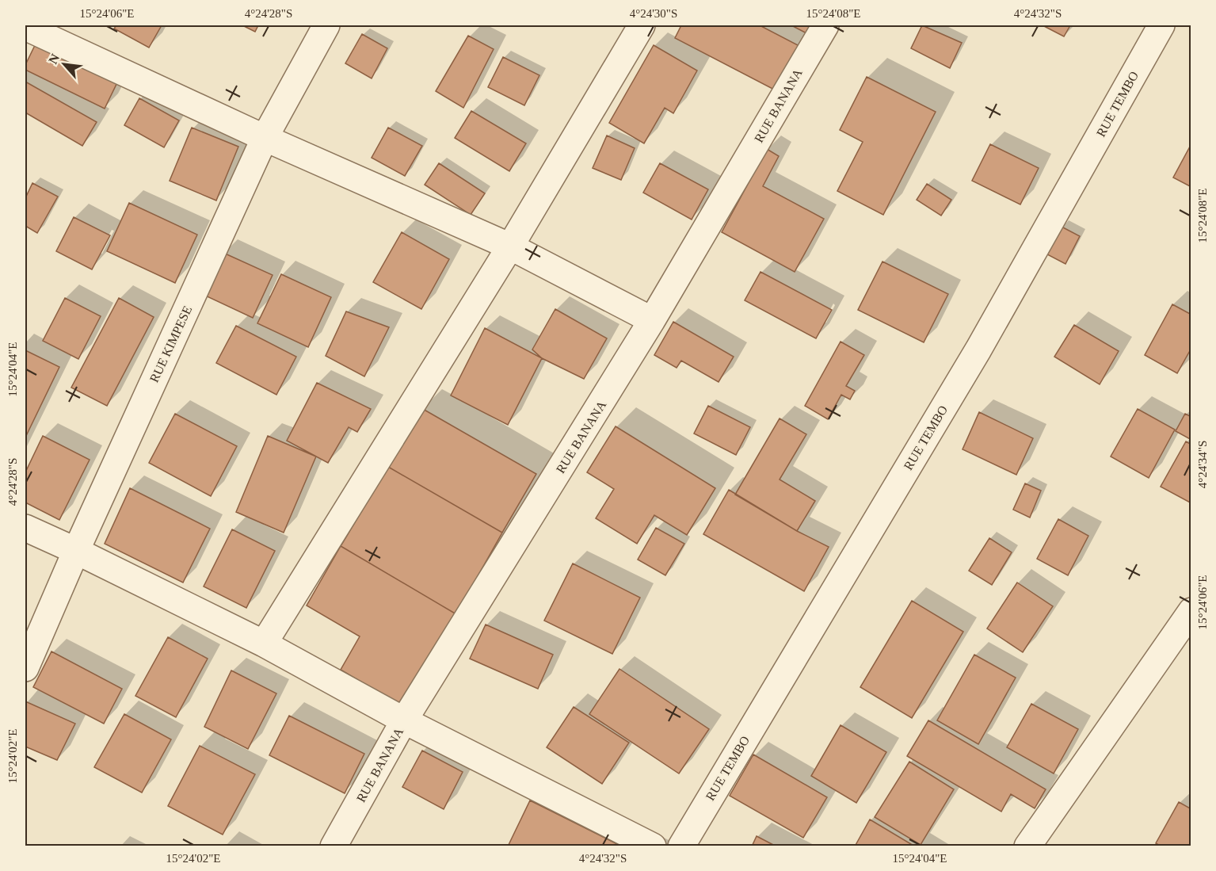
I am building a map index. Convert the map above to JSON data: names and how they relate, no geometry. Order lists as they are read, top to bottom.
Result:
{
  "streets": {
    "street": ["RUE TEMBO", "RUE BANANA", "RUE KIMPESE"]
  },
  "north": "top left",
  "coordinates": [
    "15°24'06\"E",
    "4°24'28\"S",
    "4°24'30\"S",
    "15°24'08\"E",
    "4°24'32\"S",
    "15°24'04\"E",
    "4°24'34\"S",
    "15°24'02\"E"
  ]
}
